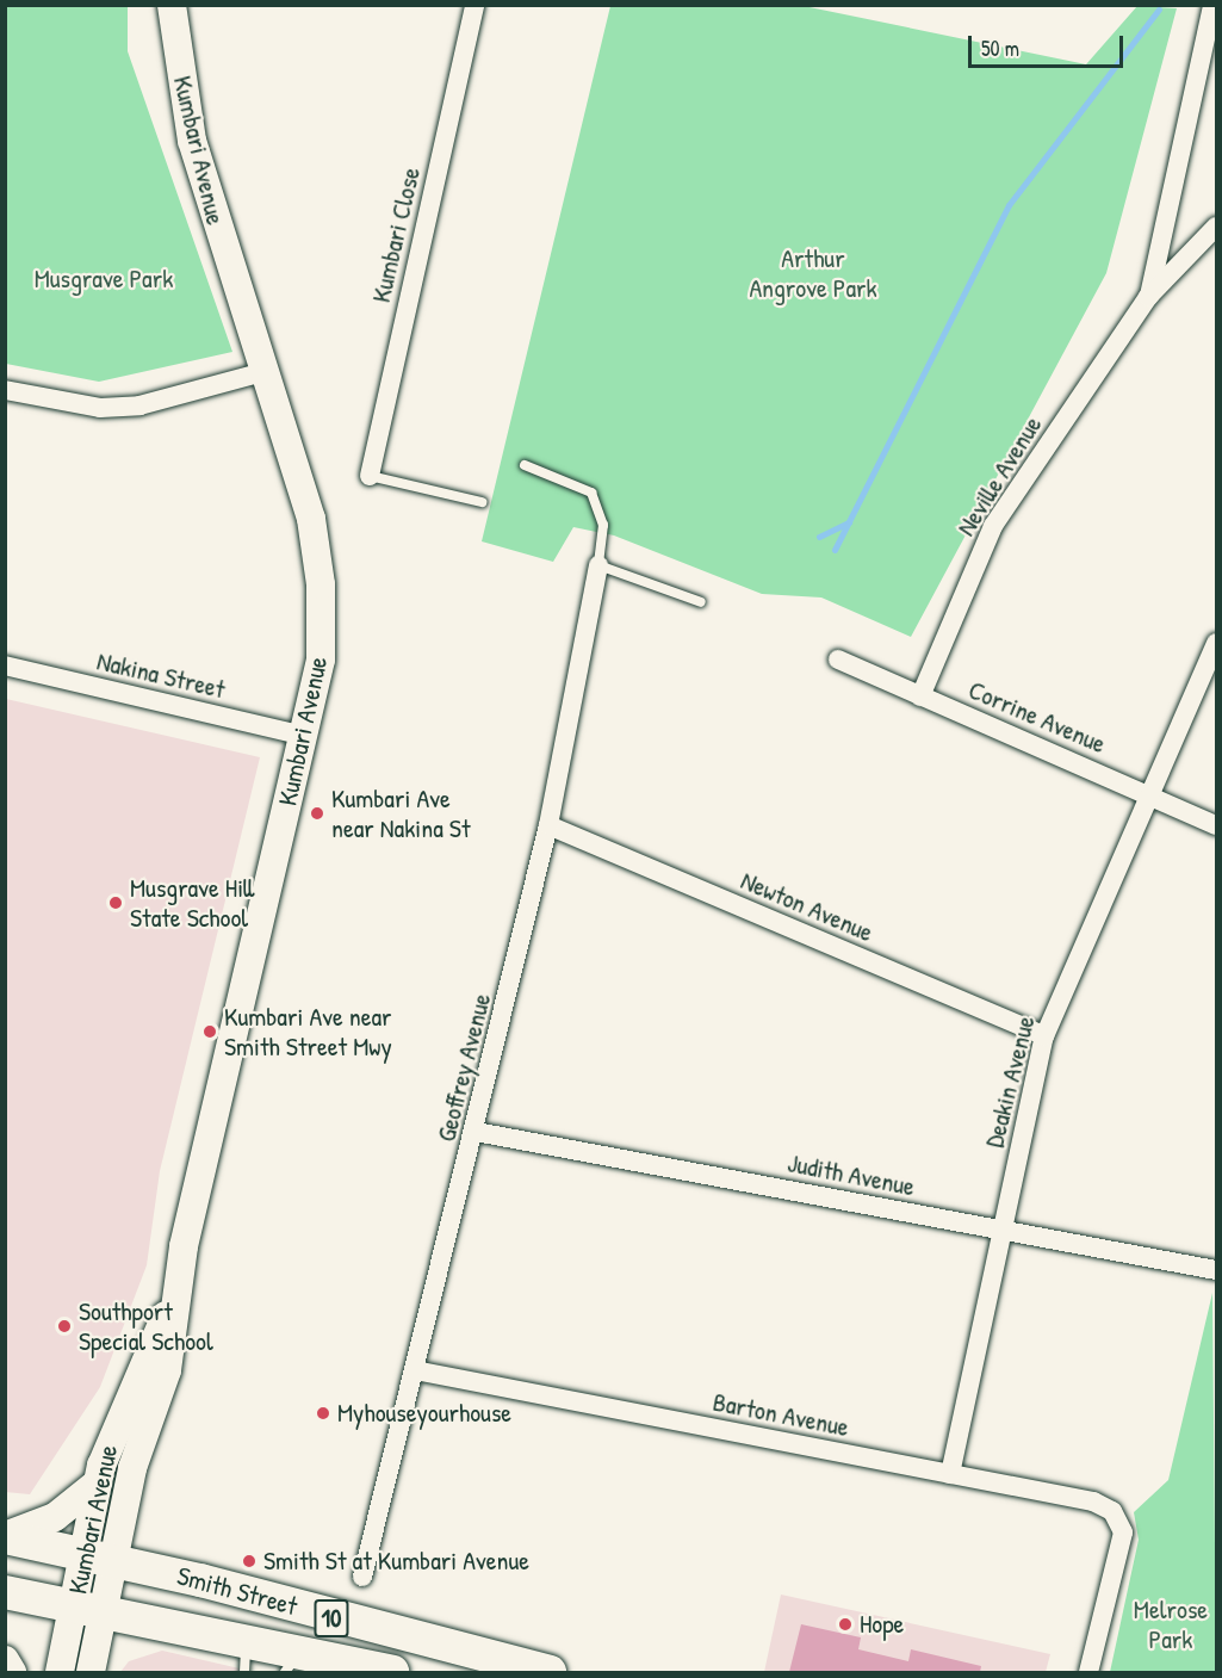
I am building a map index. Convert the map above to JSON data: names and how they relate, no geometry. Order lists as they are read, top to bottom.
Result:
{
  "streets": {
    "highway": ["Smith Street", "10"],
    "main road": ["Kumbari Avenue"],
    "street": [
      "Kumbari Close",
      "Neville Avenue",
      "Nakina Street",
      "Corrine Avenue",
      "Newton Avenue",
      "Geoffrey Avenue",
      "Deakin Avenue",
      "Judith Avenue",
      "Barton Avenue"
    ]
  },
  "crossings": [
    ["Kumbari Avenue", "Nakina Street"],
    ["Kumbari Avenue", "Smith Street"],
    ["Neville Avenue", "Corrine Avenue"],
    ["Corrine Avenue", "Deakin Avenue"],
    ["Newton Avenue", "Geoffrey Avenue"],
    ["Newton Avenue", "Deakin Avenue"],
    ["Geoffrey Avenue", "Judith Avenue"],
    ["Geoffrey Avenue", "Barton Avenue"],
    ["Deakin Avenue", "Judith Avenue"],
    ["Deakin Avenue", "Barton Avenue"]
  ],
  "parks": ["Arthur Angrove Park", "Musgrave Park", "Melrose Park"],
  "places": [
    "Kumbari Ave near Nakina St",
    "Musgrave Hill State School",
    "Kumbari Ave near Smith Street Mwy",
    "Southport Special School",
    "Myhouseyourhouse",
    "Smith St at Kumbari Avenue",
    "Hope"
  ],
  "scale_bar": "50 m"
}
